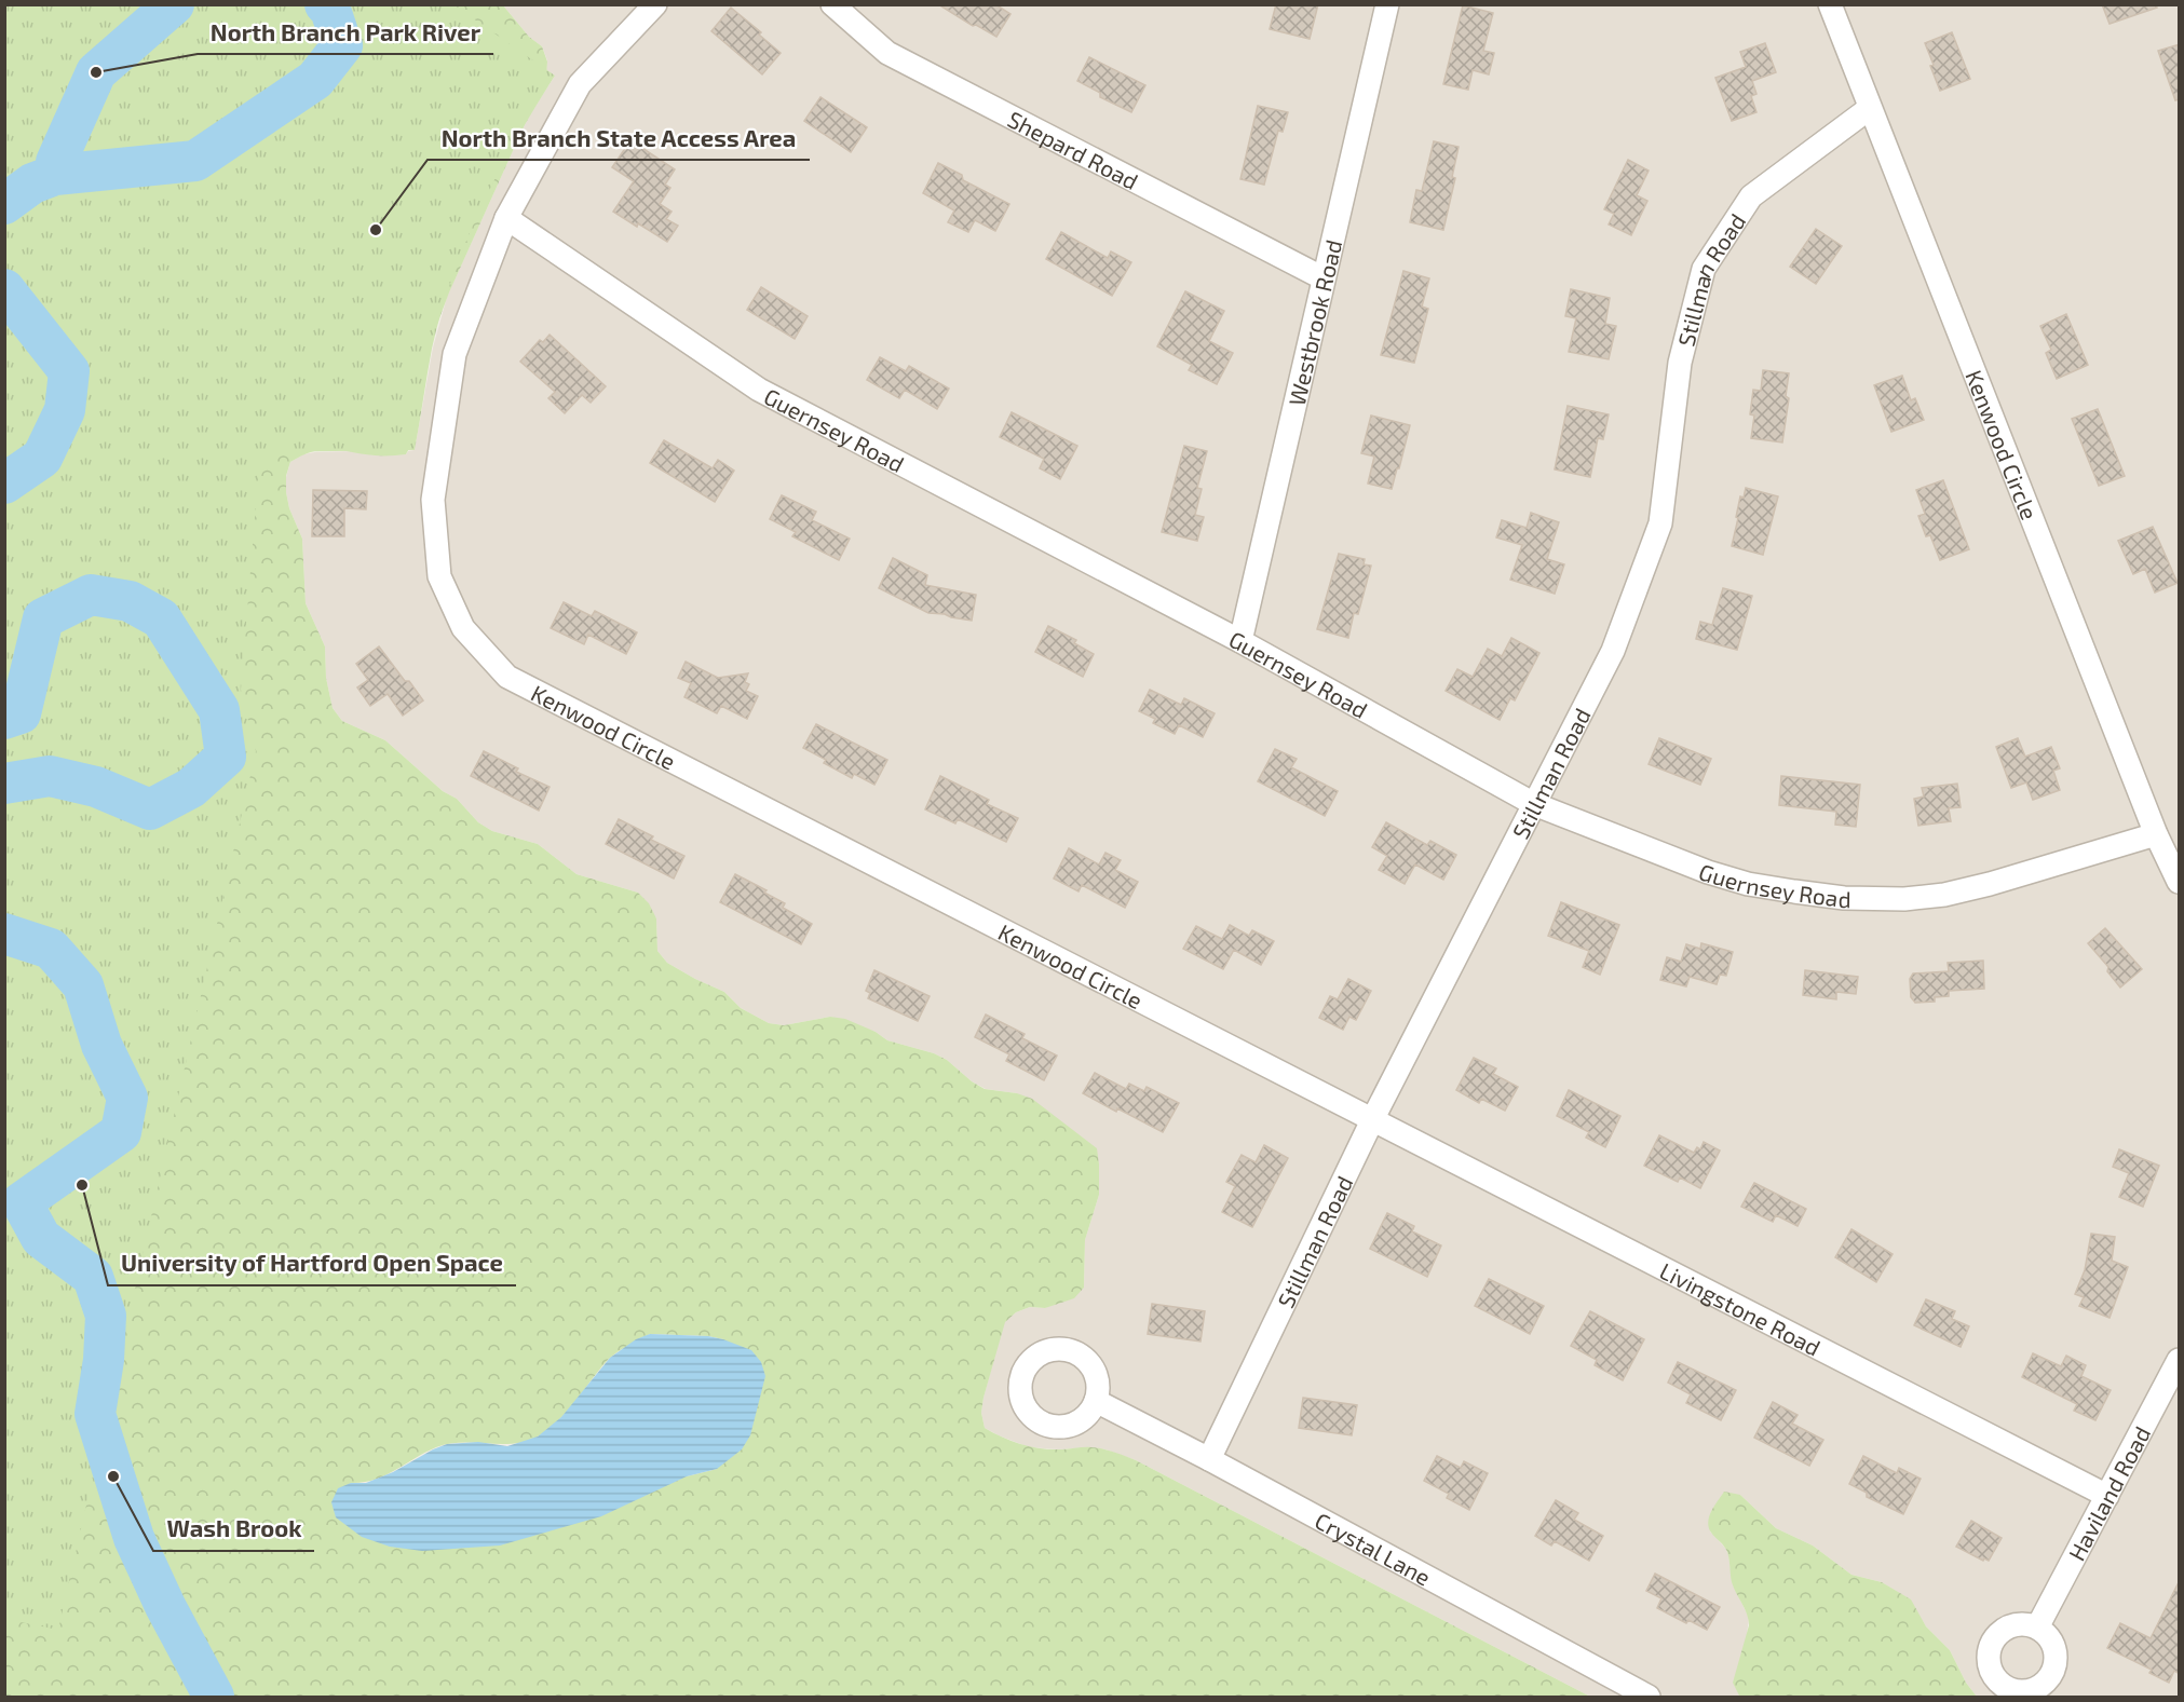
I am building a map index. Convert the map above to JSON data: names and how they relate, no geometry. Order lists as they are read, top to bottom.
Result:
{
  "streets": {
    "street": [
      "Shepard Road",
      "Stillman Road",
      "Westbrook Road",
      "Guernsey Road",
      "Kenwood Circle",
      "Livingstone Road",
      "Haviland Road",
      "Crystal Lane"
    ]
  },
  "crossings": [
    ["Shepard Road", "Westbrook Road"],
    ["Stillman Road", "Guernsey Road"],
    ["Stillman Road", "Kenwood Circle"],
    ["Stillman Road", "Livingstone Road"],
    ["Stillman Road", "Crystal Lane"],
    ["Westbrook Road", "Guernsey Road"],
    ["Guernsey Road", "Kenwood Circle"],
    ["Kenwood Circle", "Livingstone Road"],
    ["Livingstone Road", "Haviland Road"]
  ],
  "places": [
    "North Branch Park River",
    "North Branch State Access Area",
    "University of Hartford Open Space",
    "Wash Brook"
  ]
}
